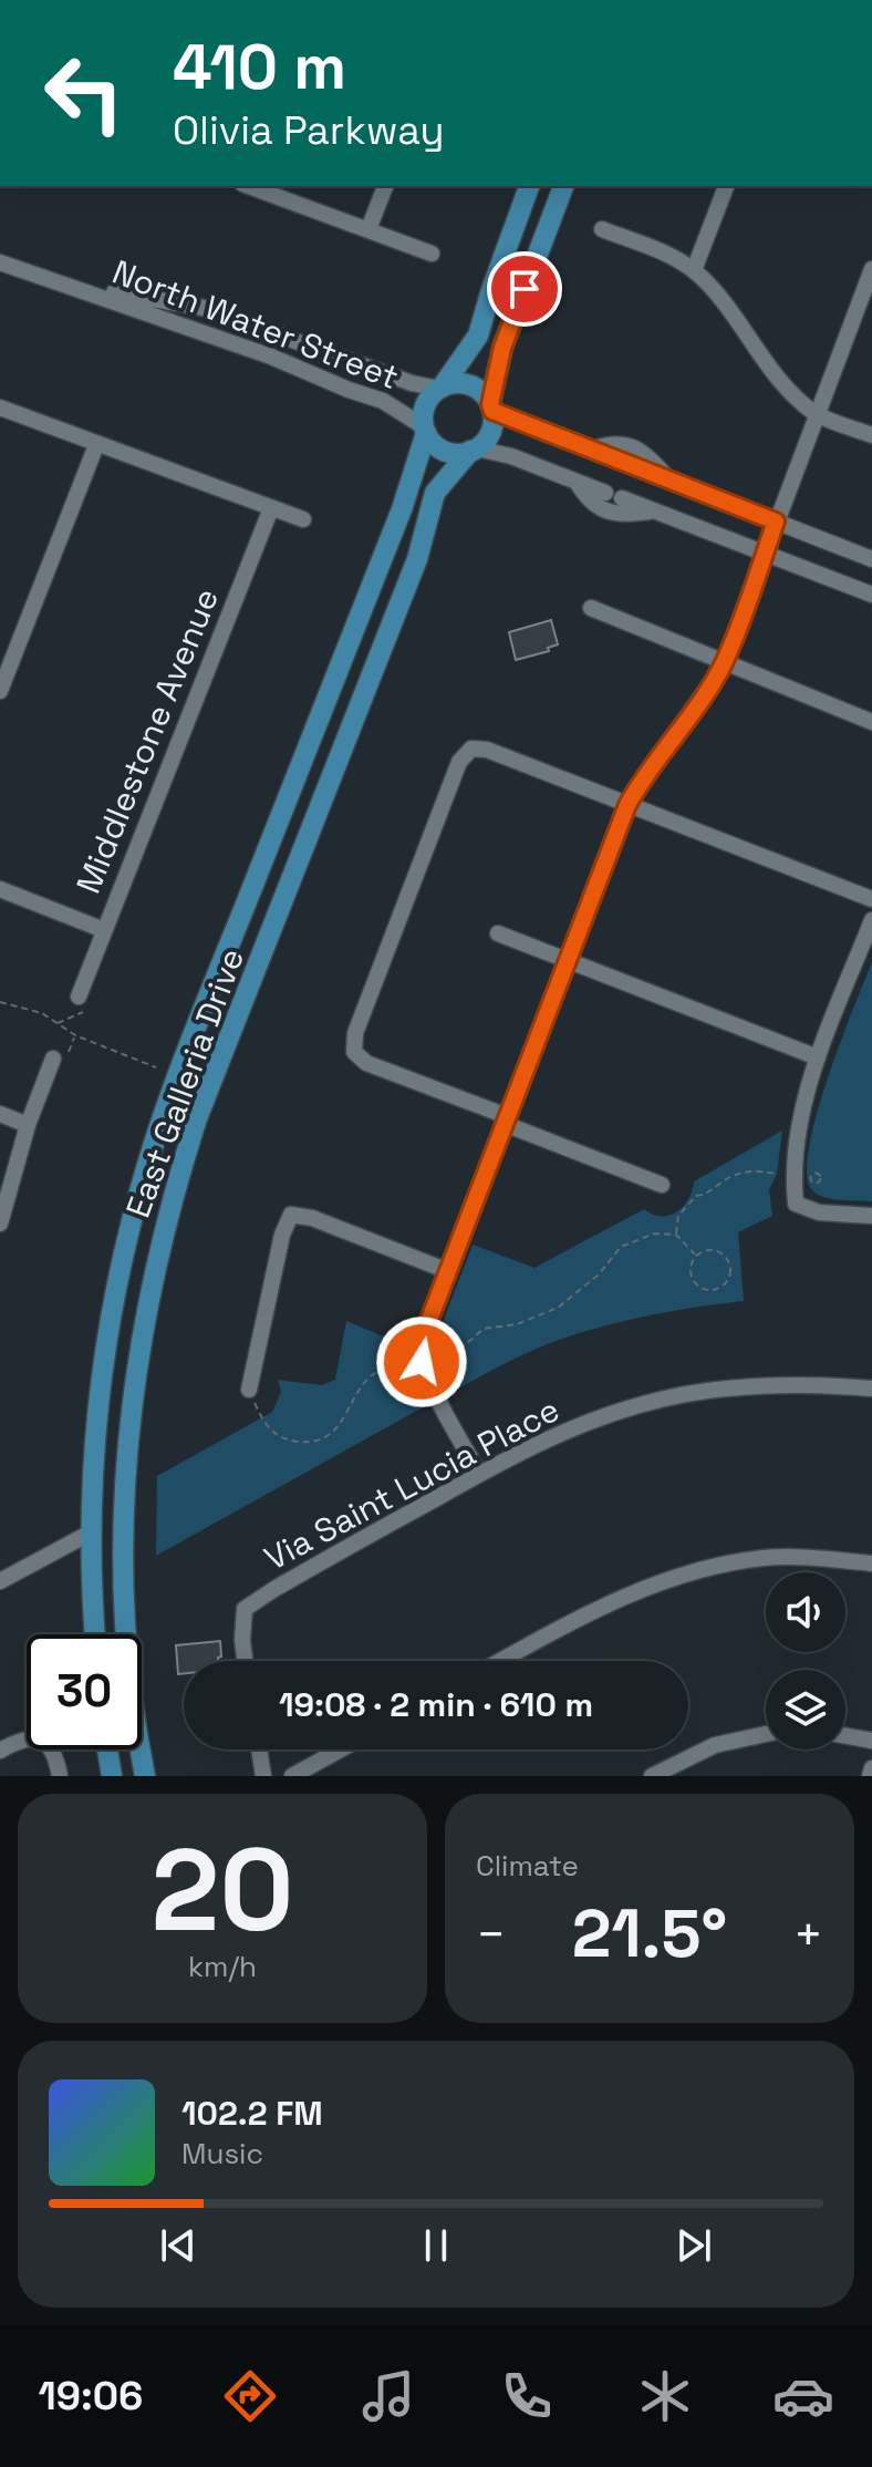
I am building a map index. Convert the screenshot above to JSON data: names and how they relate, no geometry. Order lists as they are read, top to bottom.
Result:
{
  "streets": {
    "main road": ["East Galleria Drive"],
    "street": ["North Water Street", "Middlestone Avenue", "Via Saint Lucia Place"]
  },
  "crossings": [
    ["North Water Street", "East Galleria Drive"]
  ],
  "page": {
    "turn": ["410 m", "Olivia Parkway"],
    "limit": "30",
    "trip": "19:08 · 2 min · 610 m",
    "tile": [
      ["20", "km/h"],
      "Climate"
    ],
    "heat": ["−", "21.5°", "+"],
    "song": ["102.2 FM", "Music"],
    "tabs": "19:06"
  }
}
